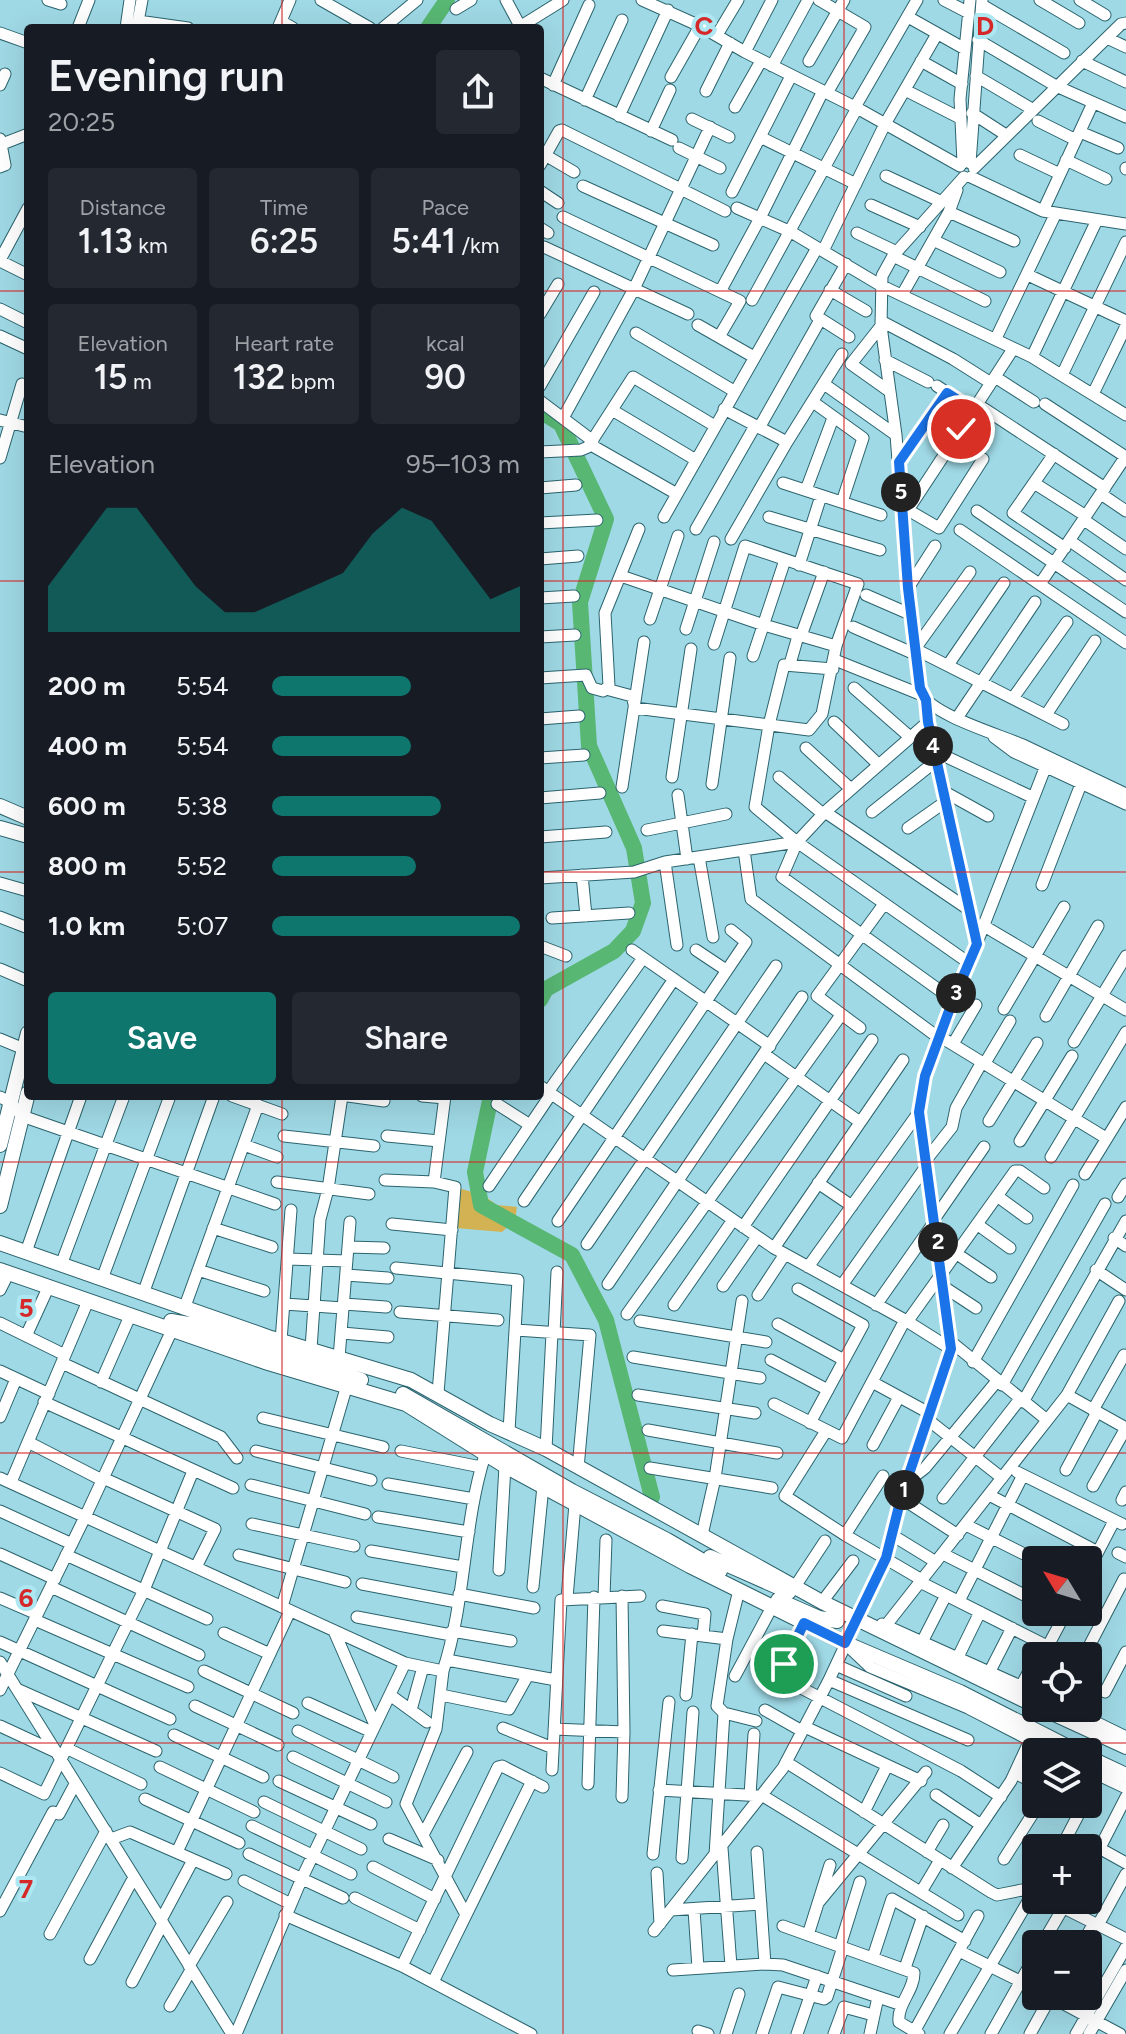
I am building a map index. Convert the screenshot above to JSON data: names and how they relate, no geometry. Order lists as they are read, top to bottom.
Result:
{
  "north": "top left",
  "page": {
    "heading": ["Evening run", "20:25"],
    "stats": [
      ["Distance", "1.13 km"],
      ["Time", "6:25"],
      ["Pace", "5:41 /km"],
      ["Elevation", "15 m"],
      ["Heart rate", "132 bpm"],
      ["kcal", "90"]
    ],
    "chart": ["Elevation", "95–103 m"],
    "pins": [
      "5",
      "4",
      "3",
      "2",
      "1"
    ],
    "list": [
      {
        "name": "200 m",
        "note": "5:54"
      },
      {
        "name": "400 m",
        "note": "5:54"
      },
      {
        "name": "600 m",
        "note": "5:38"
      },
      {
        "name": "800 m",
        "note": "5:52"
      },
      {
        "name": "1.0 km",
        "note": "5:07"
      }
    ],
    "buttons": ["Save", "Share"],
    "map_buttons": ["+", "−"]
  },
  "grid": {
    "columns": ["C", "D"],
    "rows": ["5", "6", "7"]
  }
}
